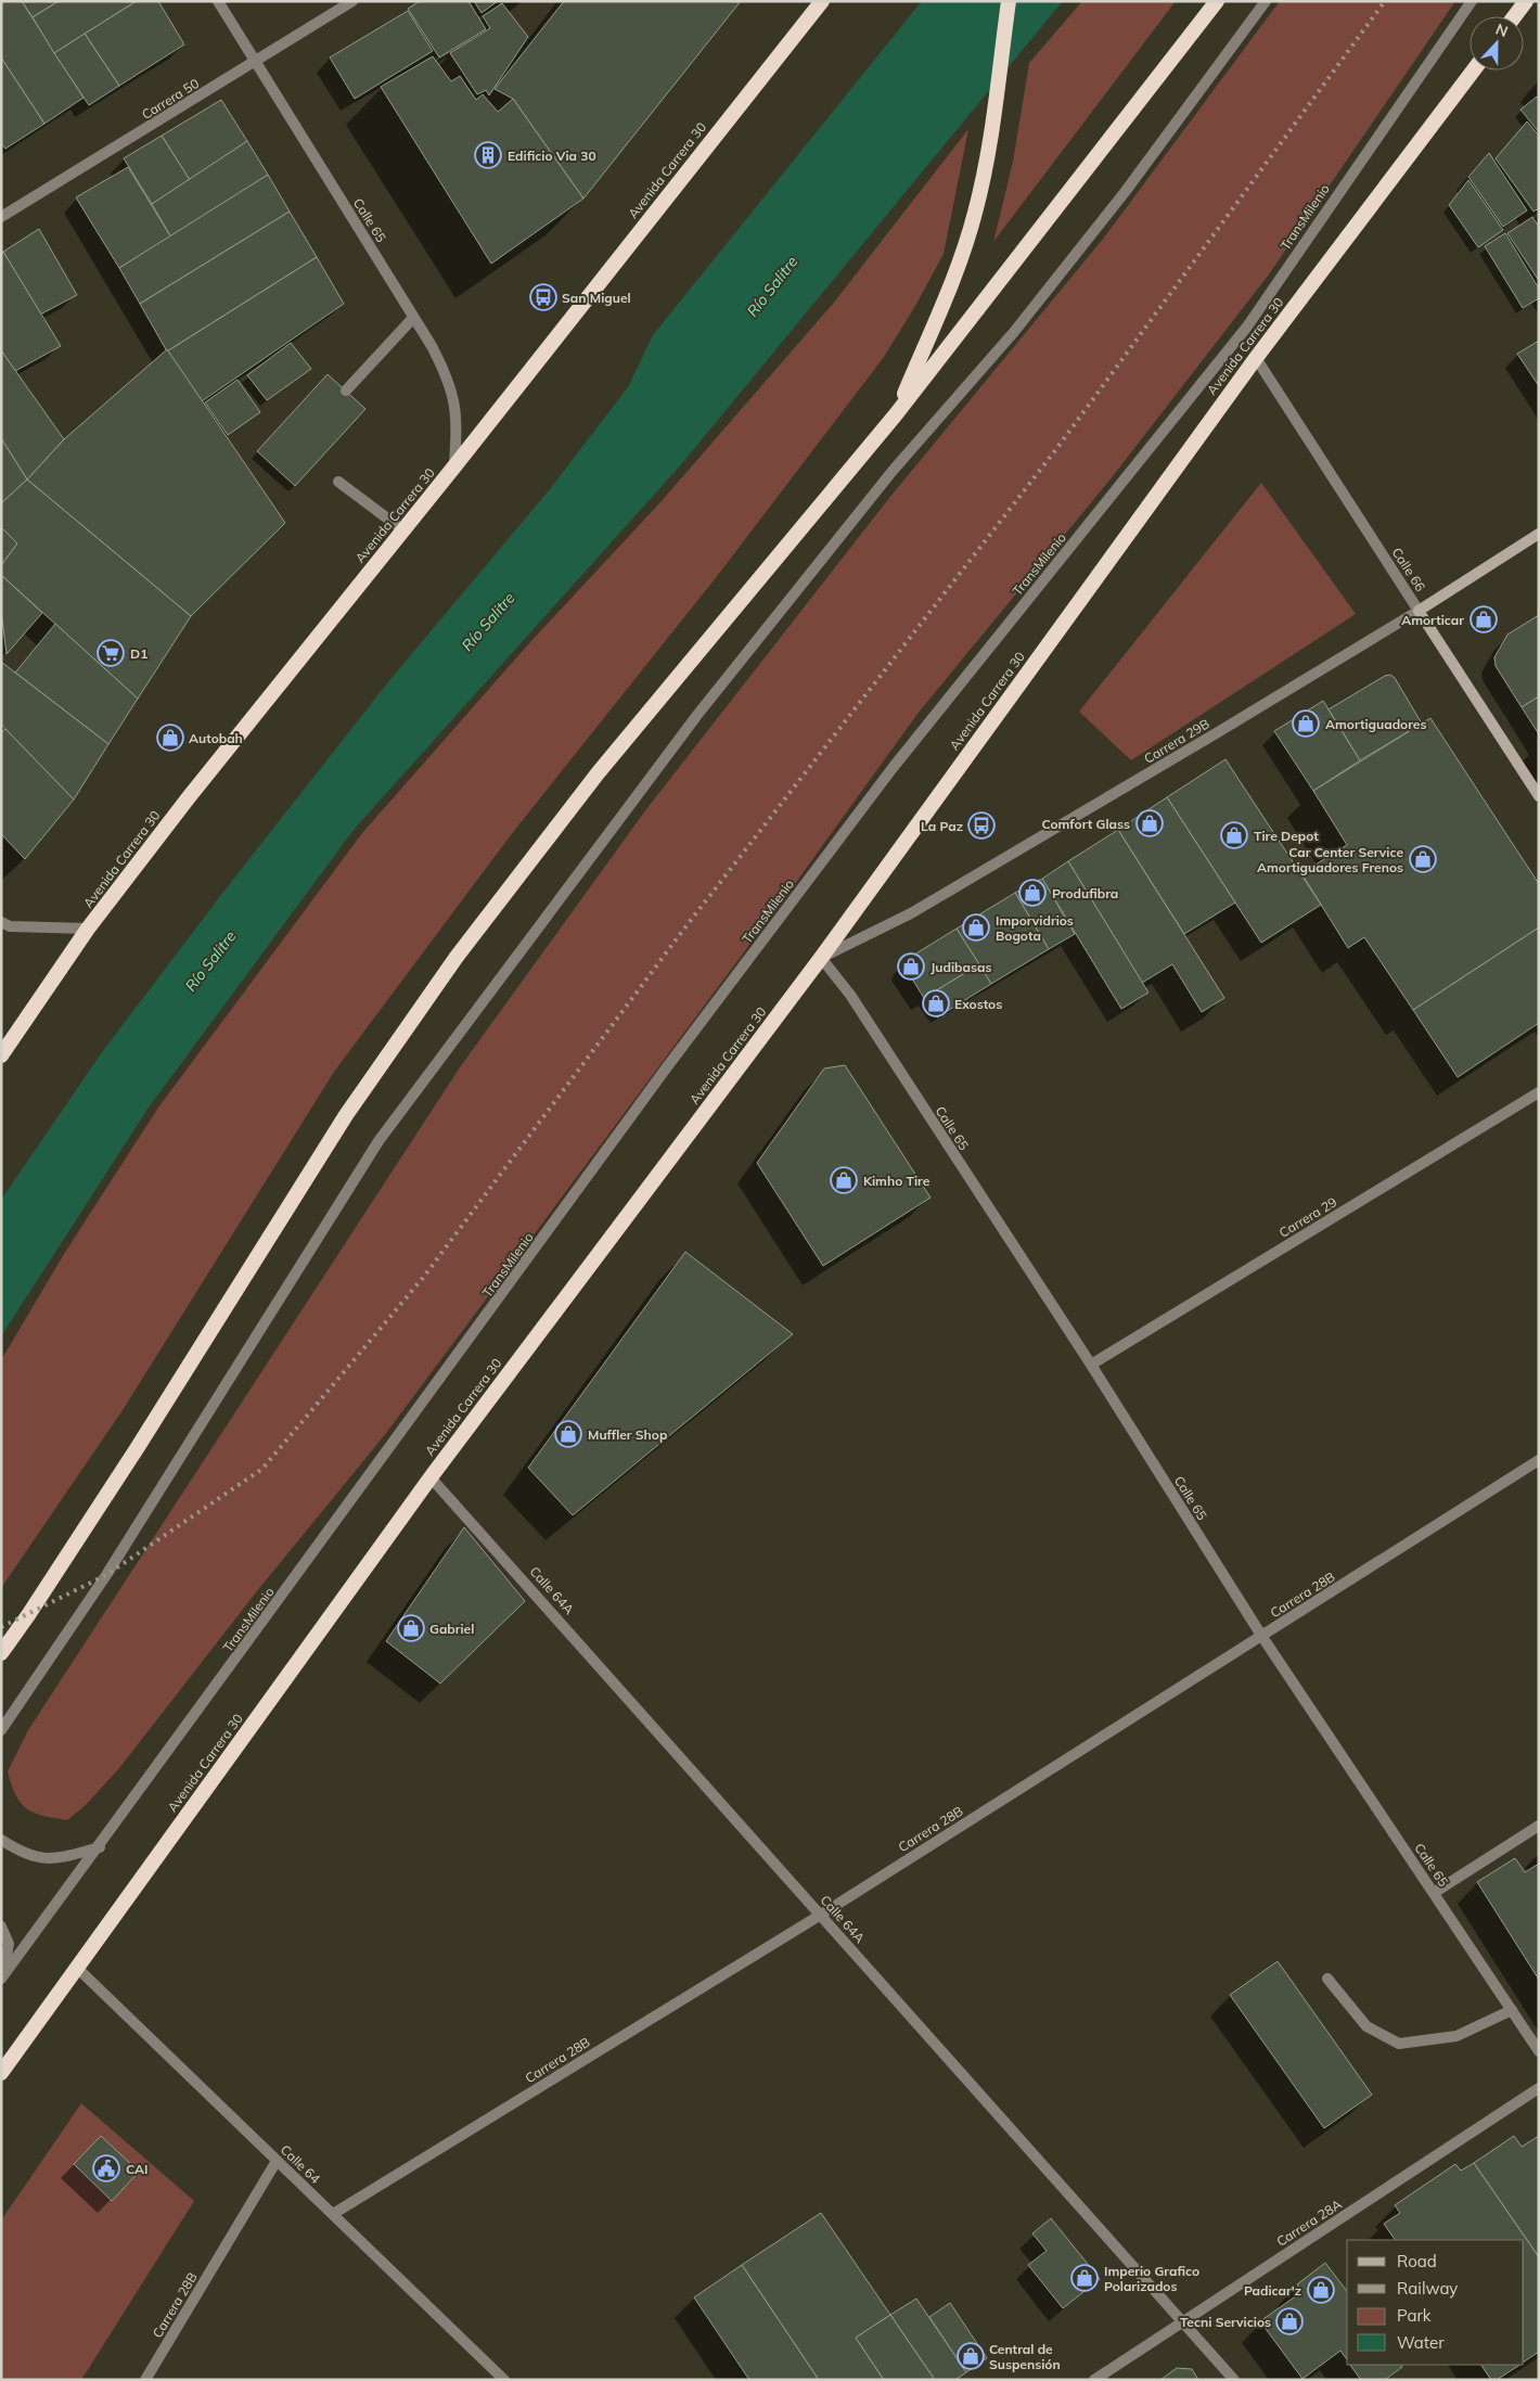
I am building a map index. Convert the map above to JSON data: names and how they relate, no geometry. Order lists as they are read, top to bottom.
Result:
{
  "streets": {
    "highway": ["Avenida Carrera 30"],
    "main road": ["Calle 66", "Carrera 29B"],
    "street": [
      "Carrera 50",
      "TransMilenio",
      "Calle 65",
      "Carrera 29",
      "Calle 64A",
      "Carrera 28B",
      "Calle 64",
      "Carrera 28A"
    ]
  },
  "crossings": [
    ["Carrera 50", "Calle 65"],
    ["Avenida Carrera 30", "Calle 65"],
    ["Avenida Carrera 30", "Calle 66"],
    ["Avenida Carrera 30", "Carrera 29B"],
    ["Avenida Carrera 30", "Calle 64A"],
    ["Avenida Carrera 30", "Calle 64"],
    ["Calle 65", "Carrera 29B"],
    ["Calle 65", "Carrera 29"],
    ["Calle 65", "Carrera 28B"],
    ["Calle 66", "Carrera 29B"],
    ["Calle 64A", "Carrera 28B"],
    ["Calle 64A", "Carrera 28A"],
    ["Carrera 28B", "Calle 64"]
  ],
  "water": ["Río Salitre"],
  "places": {
    "building": ["Edificio Via 30"],
    "bus stop": ["San Miguel", "La Paz"],
    "shop": [
      "Amorticar",
      "Amortiguadores",
      "Autobah",
      "Comfort Glass",
      "Tire Depot",
      "Car Center Service Amortiguadores Frenos",
      "Produfibra",
      "Imporvidrios Bogota",
      "Judibasas",
      "Exostos",
      "Kimho Tire",
      "Muffler Shop",
      "Gabriel",
      "Imperio Grafico Polarizados",
      "Padicar'z",
      "Tecni Servicios",
      "Central de Suspensión"
    ],
    "supermarket": ["D1"],
    "public building": ["CAI"]
  },
  "legend": [
    "Road",
    "Railway",
    "Park",
    "Water"
  ],
  "north": "top"
}
